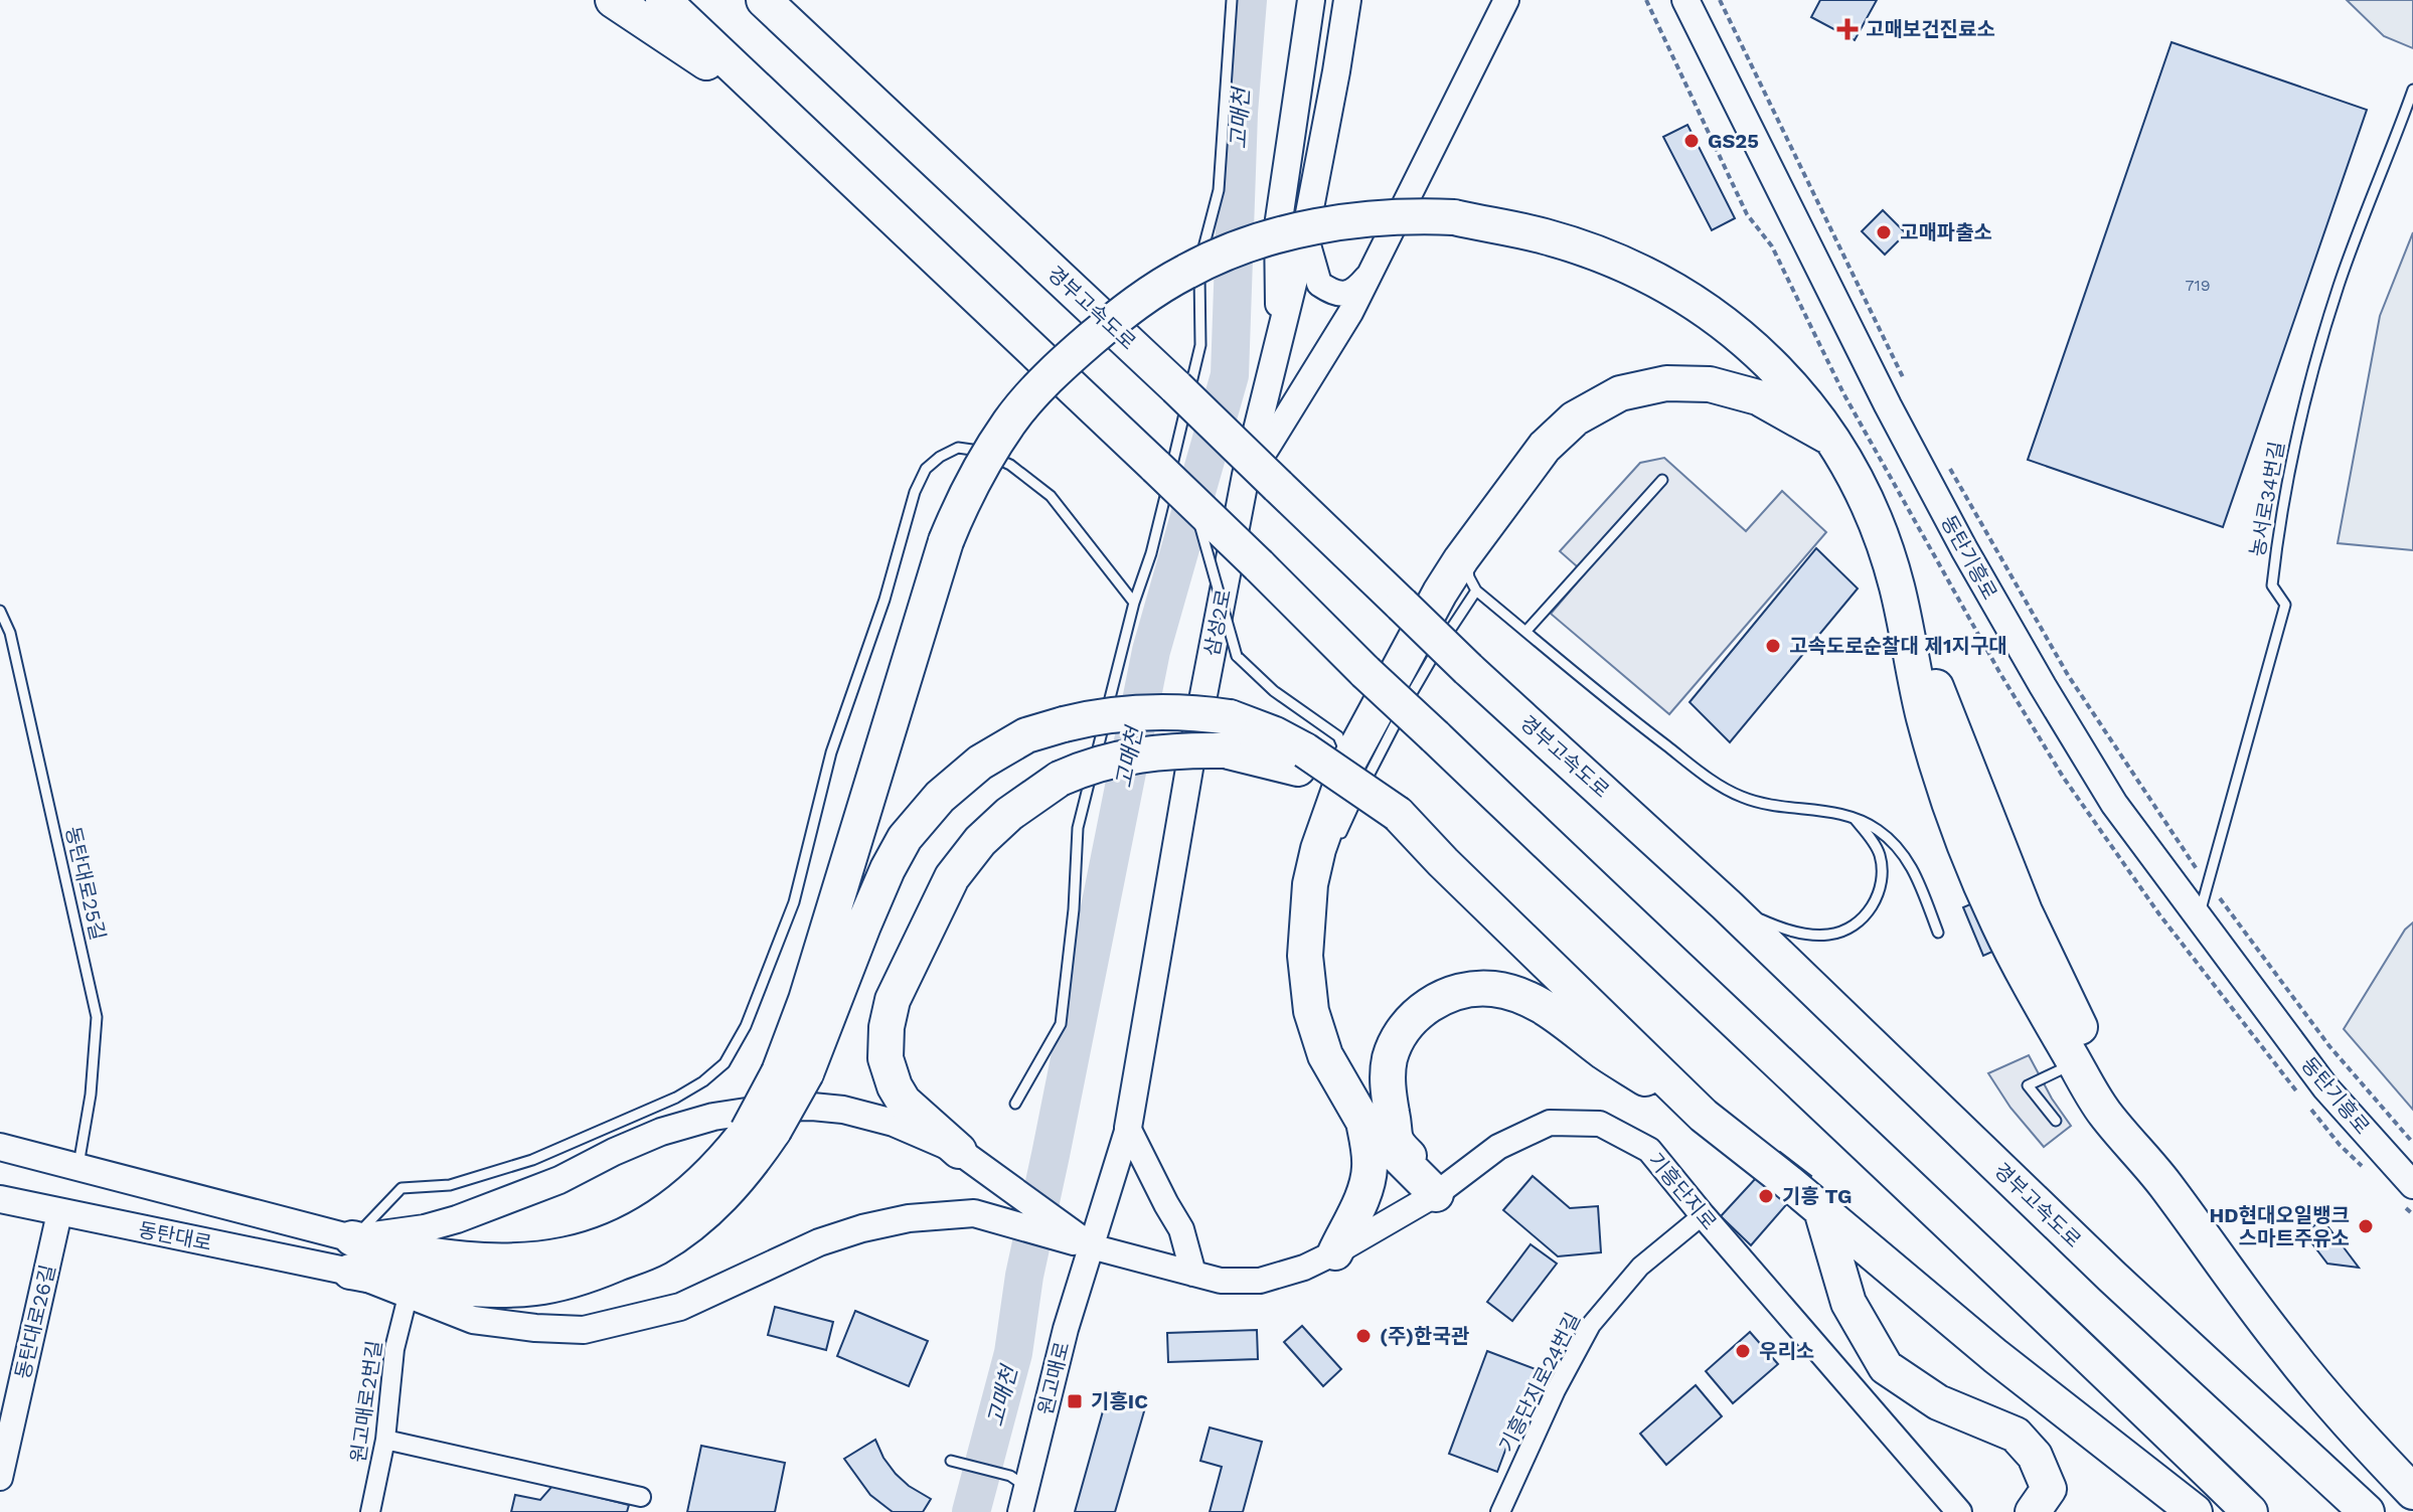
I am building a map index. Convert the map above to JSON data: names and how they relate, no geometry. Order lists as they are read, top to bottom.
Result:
{
  "streets": {
    "highway": ["경부고속도로"],
    "main road": ["동탄기흥로", "삼성2로", "동탄대로"],
    "street": [
      "기흥단지로",
      "동탄대로26길",
      "원고매로",
      "기흥단지로24번길",
      "원고매로2번길"
    ],
    "lane": ["농서로34번길", "동탄대로25길"]
  },
  "crossings": [
    ["농서로34번길", "동탄기흥로"],
    ["삼성2로", "기흥단지로"],
    ["삼성2로", "원고매로"],
    ["기흥단지로", "원고매로"],
    ["기흥단지로", "기흥단지로24번길"],
    ["동탄대로", "동탄대로26길"]
  ],
  "water": ["고매천"],
  "places": {
    "health": ["고매보건진료소"],
    "other": [
      "GS25",
      "고매파출소",
      "고속도로순찰대 제1지구대",
      "기흥 TG",
      "HD현대오일뱅크 스마트주유소",
      "(주)한국관",
      "우리소"
    ],
    "transit": ["기흥IC"]
  },
  "house_numbers": ["719"]
}
